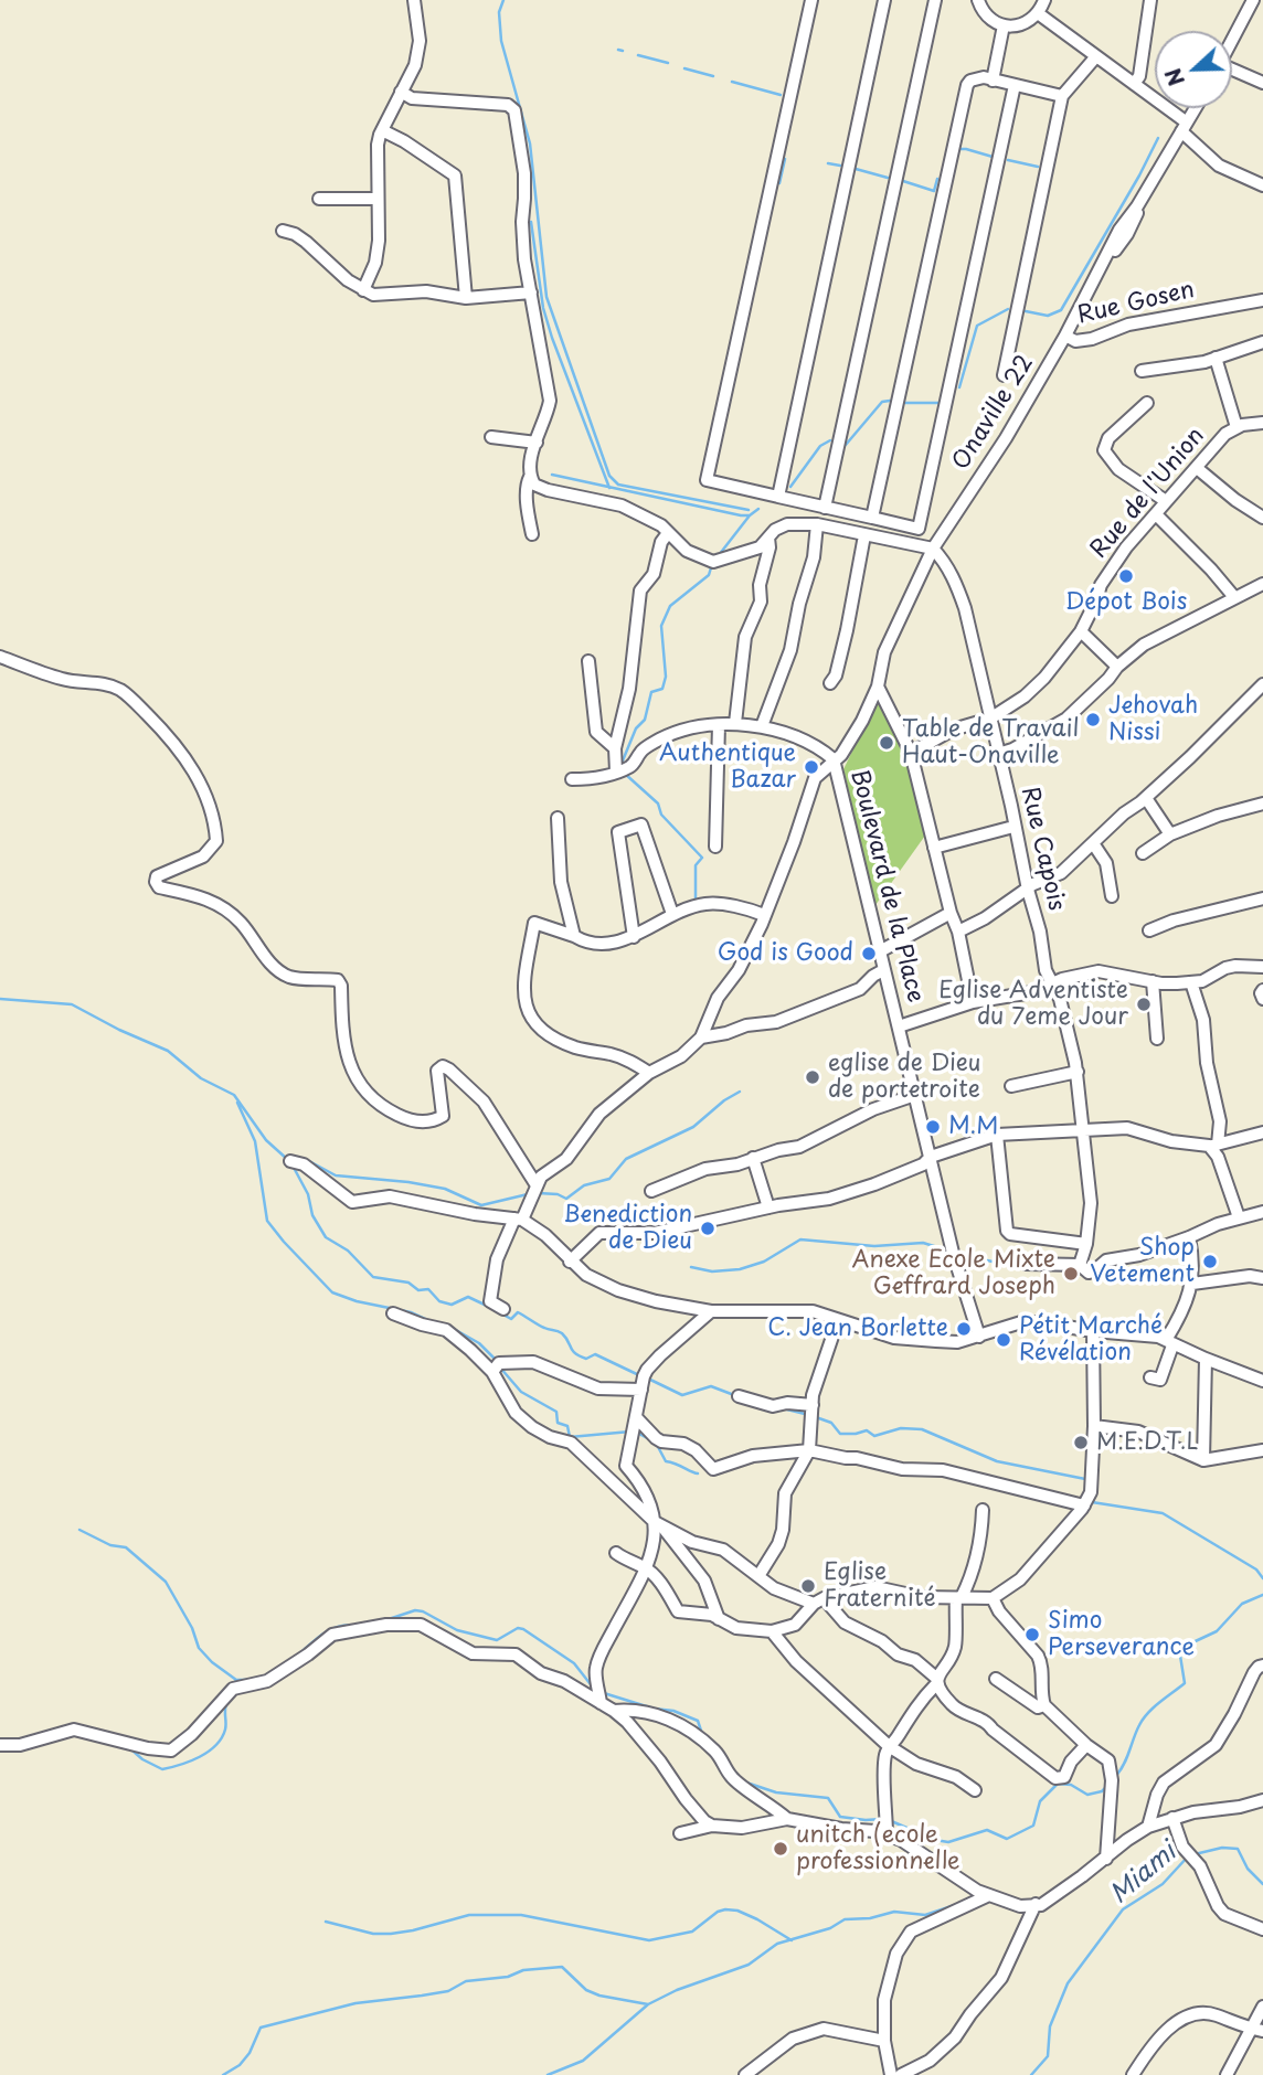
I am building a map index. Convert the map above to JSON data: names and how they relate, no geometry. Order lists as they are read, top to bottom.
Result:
{
  "streets": {
    "street": [
      "Rue Gosen",
      "Onaville 22",
      "Rue de l'Union",
      "Rue Capois",
      "Boulevard de la Place"
    ]
  },
  "crossings": [
    ["Rue Gosen", "Onaville 22"],
    ["Onaville 22", "Rue Capois"],
    ["Onaville 22", "Boulevard de la Place"],
    ["Rue de l'Union", "Rue Capois"]
  ],
  "water": ["Miami"],
  "places": [
    "Dépot Bois",
    "Jehovah Nissi",
    "Table de Travail Haut-Onaville",
    "Authentique Bazar",
    "God is Good",
    "Eglise Adventiste du 7eme Jour",
    "eglise de Dieu de portetroite",
    "M.M",
    "Benediction de Dieu",
    "Shop Vetement",
    "Anexe Ecole Mixte Geffrard Joseph",
    "C. Jean Borlette",
    "Pétit Marché Révélation",
    "M.E.D.T.L",
    "Eglise Fraternité",
    "Simo Perseverance",
    "unitch (ecole professionnelle"
  ],
  "north": "left"
}
